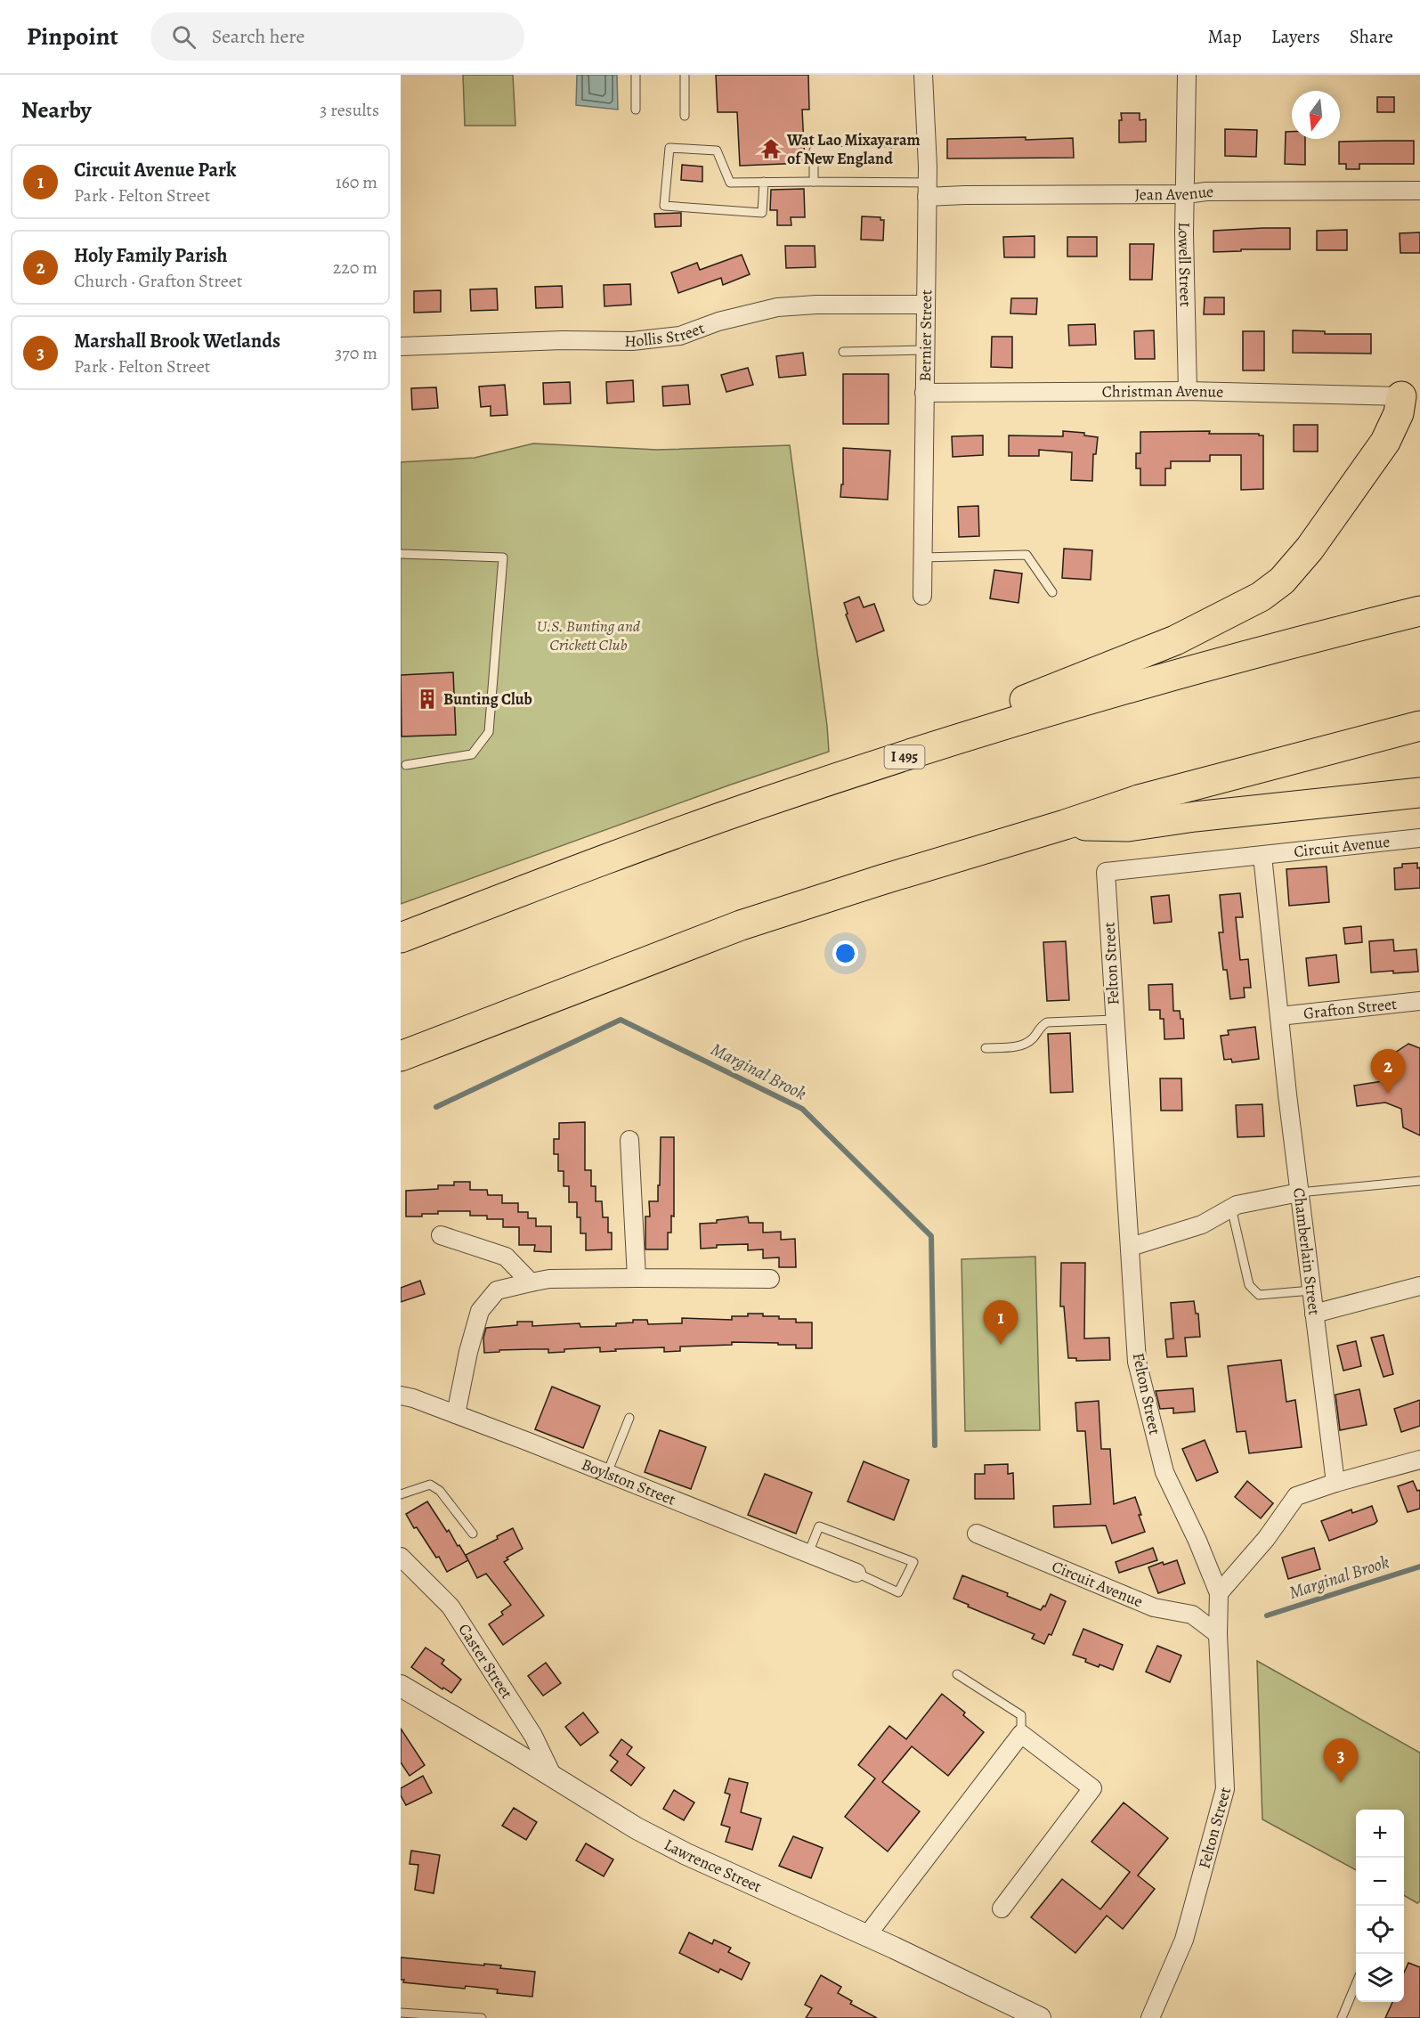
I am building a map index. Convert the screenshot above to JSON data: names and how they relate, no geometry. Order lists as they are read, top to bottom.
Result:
{
  "streets": {
    "highway": ["I 495"],
    "street": [
      "Jean Avenue",
      "Lowell Street",
      "Hollis Street",
      "Bernier Street",
      "Christman Avenue",
      "Circuit Avenue",
      "Felton Street",
      "Grafton Street",
      "Chamberlain Street",
      "Boylston Street",
      "Caster Street",
      "Lawrence Street"
    ]
  },
  "crossings": [
    ["Jean Avenue", "Lowell Street"],
    ["Jean Avenue", "Bernier Street"],
    ["Lowell Street", "Christman Avenue"],
    ["Hollis Street", "Bernier Street"],
    ["Bernier Street", "Christman Avenue"],
    ["Circuit Avenue", "Felton Street"],
    ["Circuit Avenue", "Chamberlain Street"],
    ["Felton Street", "Chamberlain Street"],
    ["Grafton Street", "Chamberlain Street"],
    ["Caster Street", "Lawrence Street"]
  ],
  "water": ["Marginal Brook"],
  "parks": ["U.S. Bunting and Crickett Club"],
  "places": {
    "temple": ["Wat Lao Mixayaram of New England"],
    "building": ["Bunting Club"]
  },
  "north": "bottom",
  "page": {
    "header": "Pinpoint",
    "search": "Search here",
    "nav": ["Map", "Layers", "Share"],
    "heading": ["Nearby", "3 results"],
    "list": [
      {
        "mark": "1",
        "name": "Circuit Avenue Park",
        "note": "Park · Felton Street",
        "value": "160 m"
      },
      {
        "mark": "2",
        "name": "Holy Family Parish",
        "note": "Church · Grafton Street",
        "value": "220 m"
      },
      {
        "mark": "3",
        "name": "Marshall Brook Wetlands",
        "note": "Park · Felton Street",
        "value": "370 m"
      }
    ],
    "pins": ["2", "1", "3"],
    "map_buttons": ["+", "−"]
  }
}
